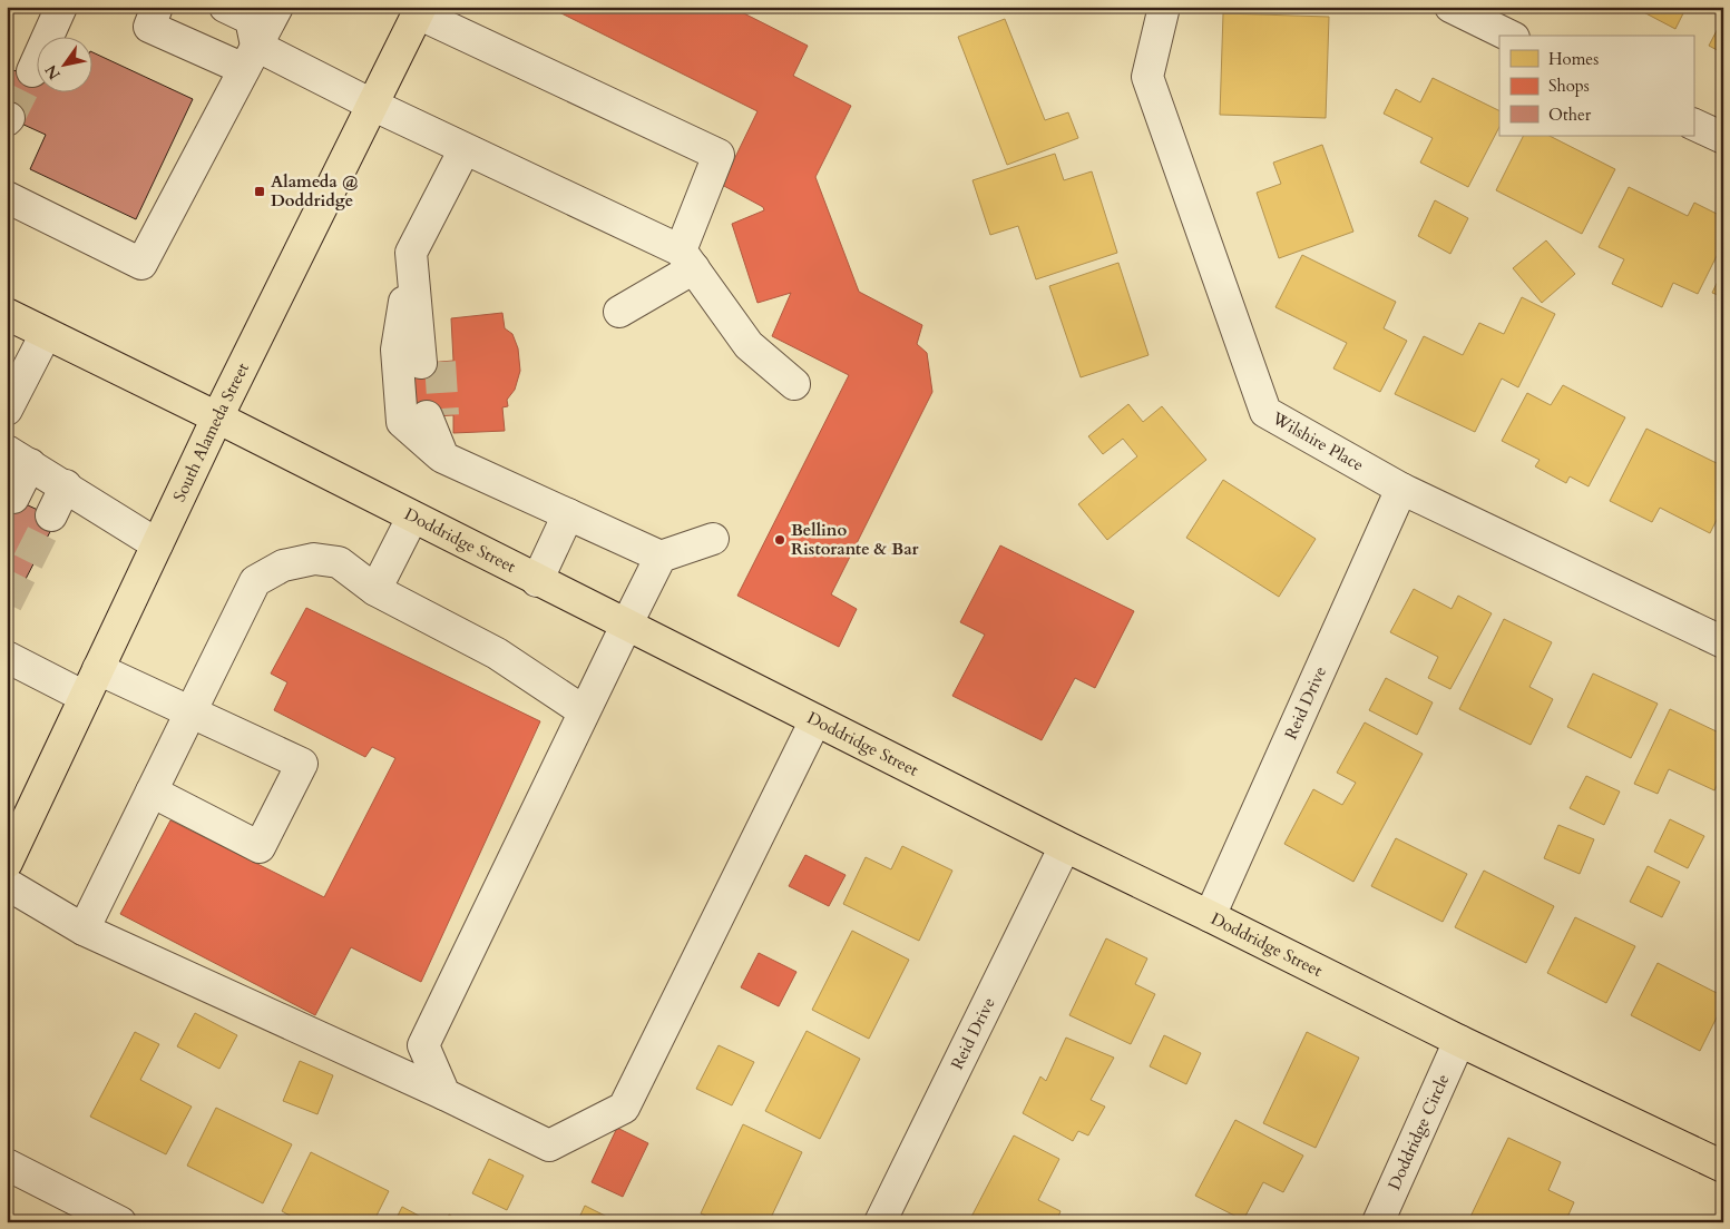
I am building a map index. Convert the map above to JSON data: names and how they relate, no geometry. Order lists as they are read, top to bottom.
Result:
{
  "streets": {
    "main road": ["South Alameda Street", "Doddridge Street"],
    "street": ["Wilshire Place", "Reid Drive", "Doddridge Circle"]
  },
  "crossings": [
    ["South Alameda Street", "Doddridge Street"],
    ["Wilshire Place", "Reid Drive"],
    ["Doddridge Street", "Reid Drive"],
    ["Doddridge Street", "Doddridge Circle"]
  ],
  "places": {
    "transit": ["Alameda @ Doddridge"],
    "other": ["Bellino Ristorante & Bar"]
  },
  "legend": ["Homes", "Shops", "Other"],
  "north": "bottom left"
}
